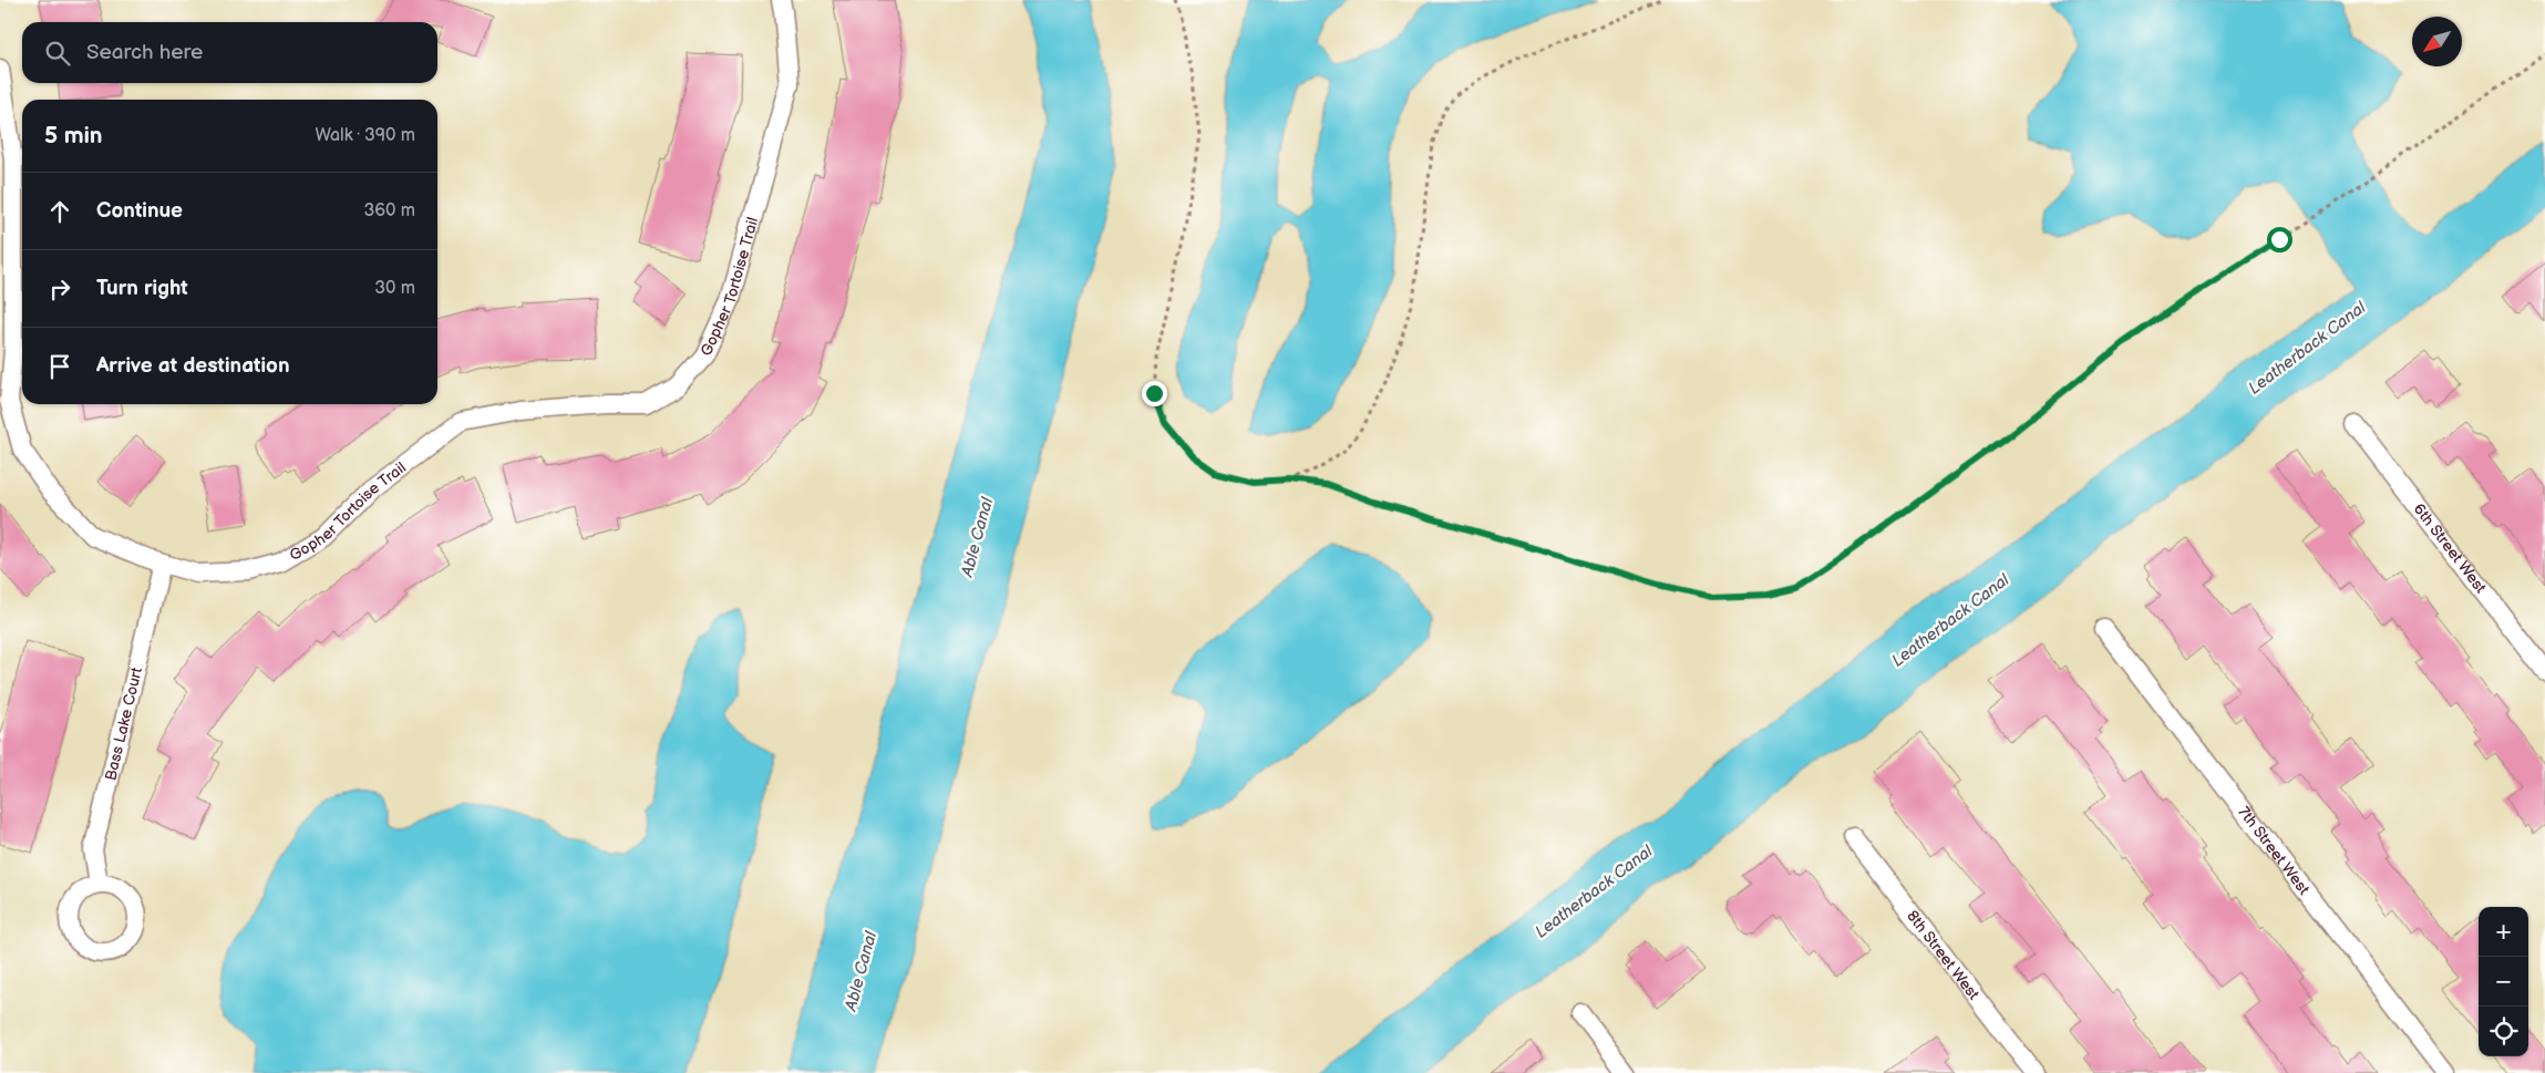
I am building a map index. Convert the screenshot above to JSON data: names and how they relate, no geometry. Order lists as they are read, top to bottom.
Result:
{
  "streets": {
    "street": [
      "Gopher Tortoise Trail",
      "6th Street West",
      "Bass Lake Court",
      "7th Street West",
      "8th Street West"
    ]
  },
  "crossings": [
    ["Gopher Tortoise Trail", "Bass Lake Court"]
  ],
  "water": ["Leatherback Canal", "Able Canal"],
  "north": "bottom left",
  "page": {
    "search": "Search here",
    "heading": ["5 min", "Walk · 390 m"],
    "list": [
      ["Continue", "360 m"],
      ["Turn right", "30 m"],
      "Arrive at destination"
    ],
    "map_buttons": ["+", "−"]
  }
}
